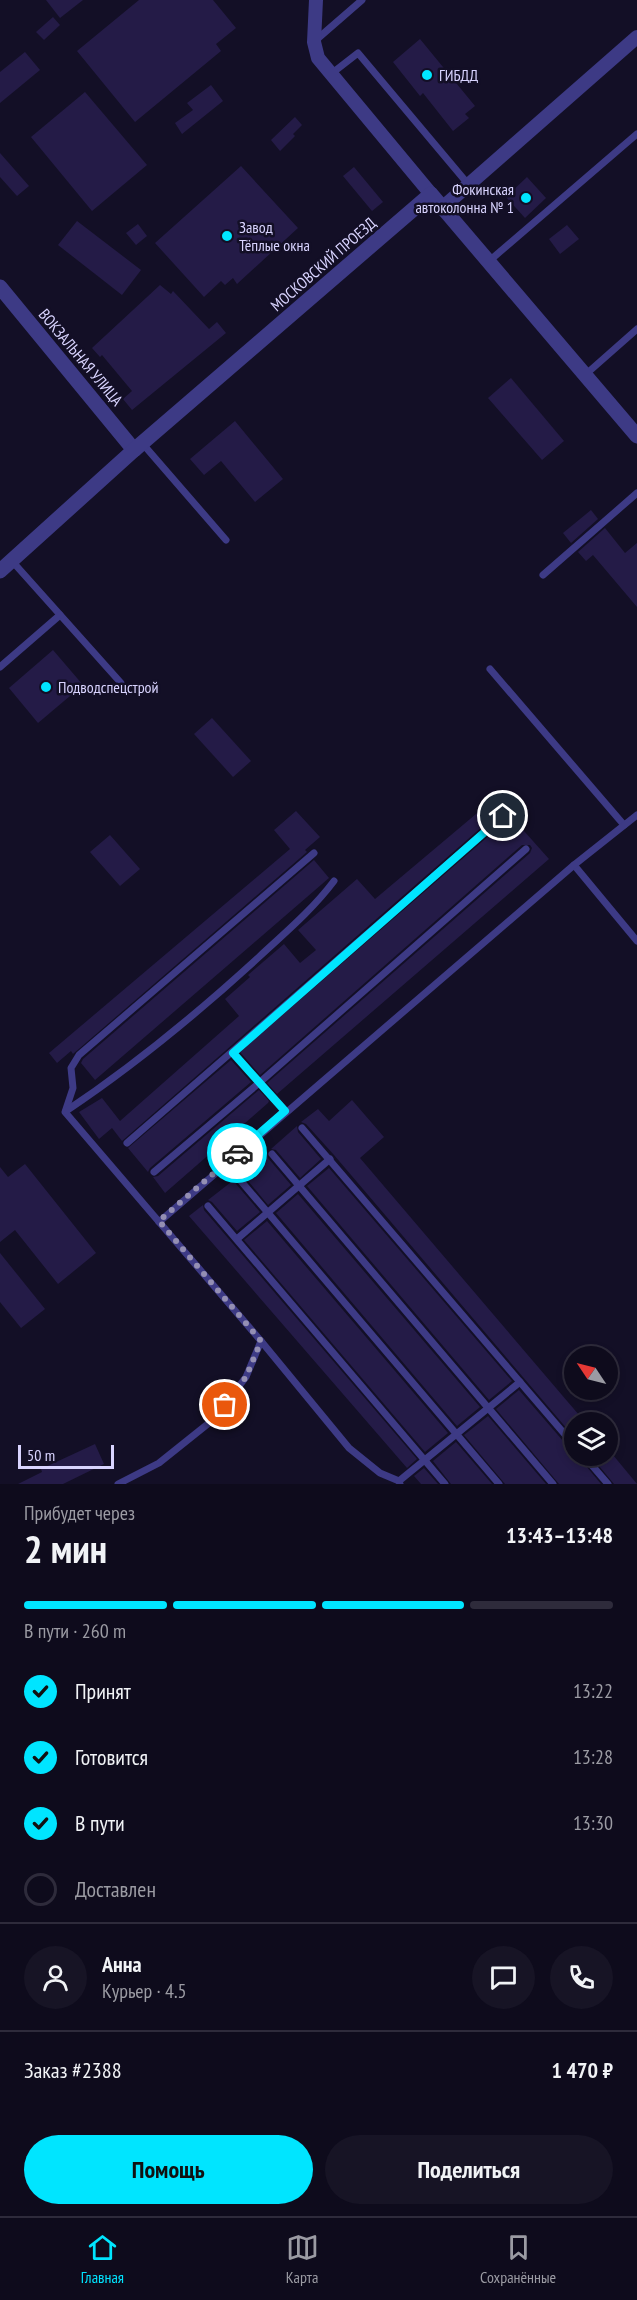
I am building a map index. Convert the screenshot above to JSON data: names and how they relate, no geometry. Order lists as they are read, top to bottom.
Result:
{
  "streets": {
    "street": ["МОСКОВСКИЙ ПРОЕЗД", "ВОКЗАЛЬНАЯ УЛИЦА"]
  },
  "crossings": [
    ["МОСКОВСКИЙ ПРОЕЗД", "ВОКЗАЛЬНАЯ УЛИЦА"]
  ],
  "places": [
    "ГИБДД",
    "Фокинская автоколонна № 1",
    "Завод Тёплые окна",
    "Подводспецстрой"
  ],
  "scale_bar": "50 m",
  "north": "top left",
  "page": {
    "scale": "50 m",
    "heading": ["2 мин", "Прибудет через", "13:43–13:48"],
    "panel": [
      "Анна",
      "Курьер · 4.5",
      "Заказ #2388",
      "1 470 ₽"
    ],
    "bar": "В пути · 260 m",
    "list": [
      ["Принят", "13:22"],
      ["Готовится", "13:28"],
      ["В пути", "13:30"],
      "Доставлен"
    ],
    "buttons": ["Помощь", "Поделиться"],
    "tabs": ["Главная", "Карта", "Сохранённые"]
  }
}
